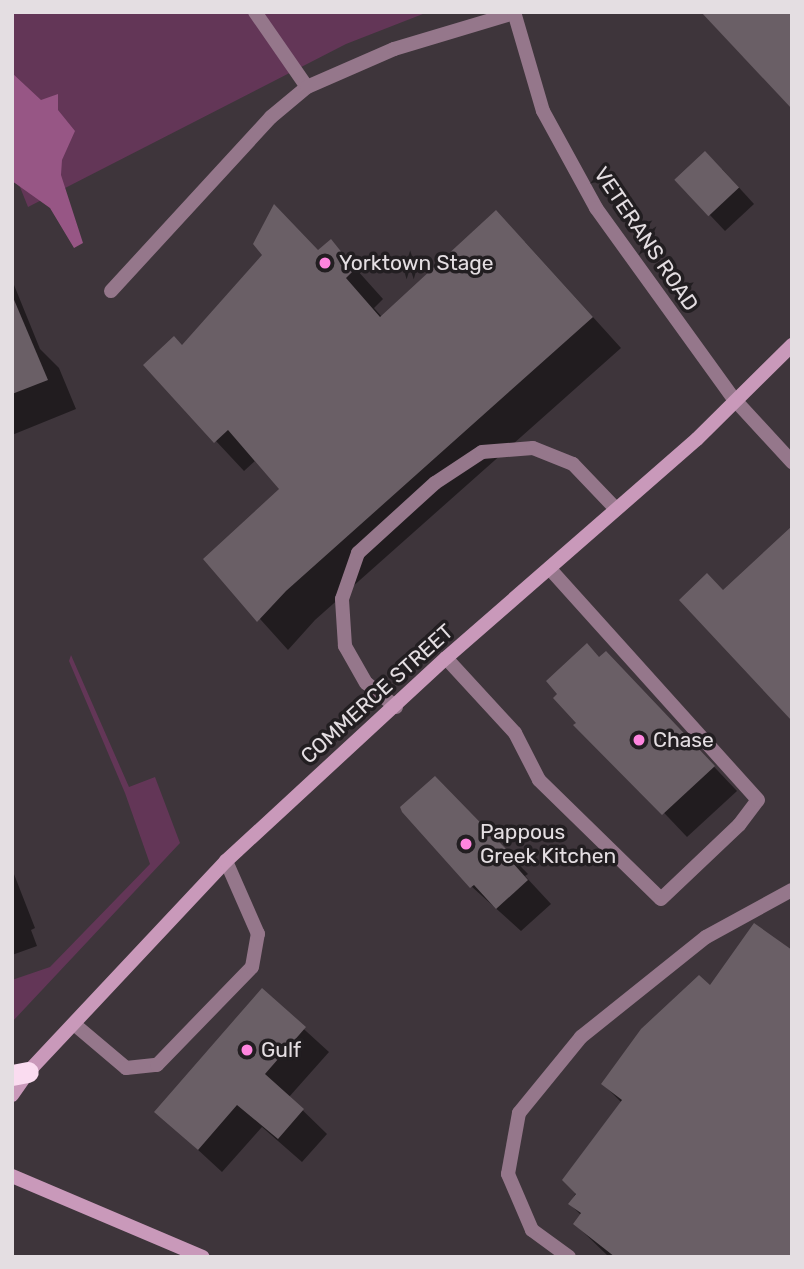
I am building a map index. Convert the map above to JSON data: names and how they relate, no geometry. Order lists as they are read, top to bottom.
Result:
{
  "streets": {
    "street": ["VETERANS ROAD", "COMMERCE STREET"]
  },
  "crossings": [
    ["VETERANS ROAD", "COMMERCE STREET"]
  ],
  "places": [
    "Yorktown Stage",
    "Chase",
    "Pappous Greek Kitchen",
    "Gulf"
  ]
}
